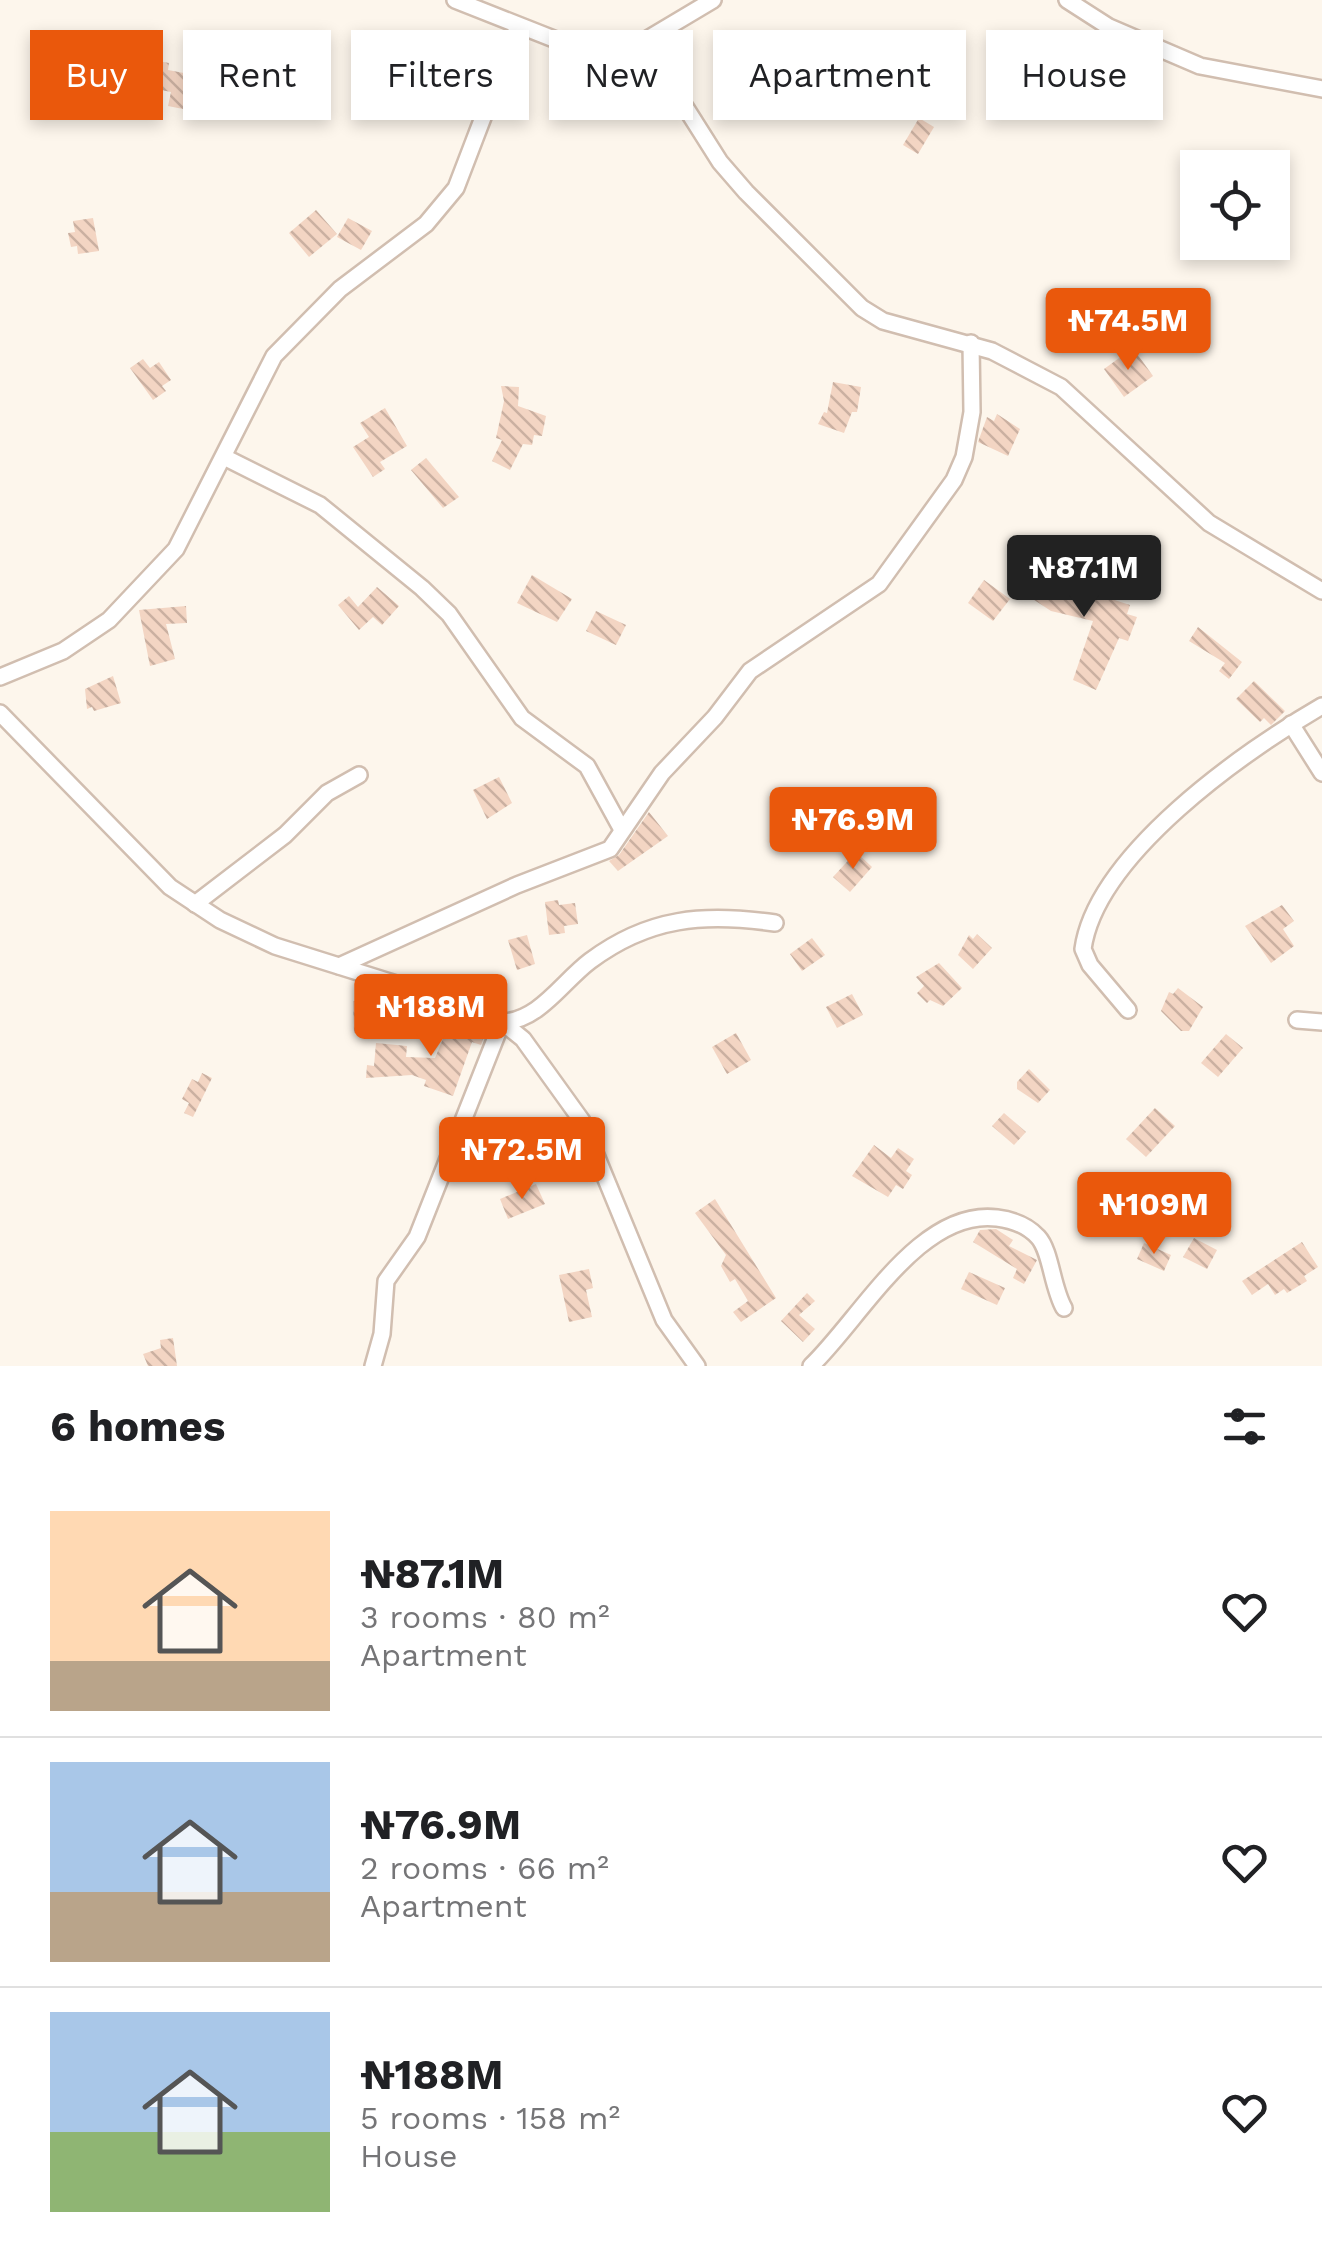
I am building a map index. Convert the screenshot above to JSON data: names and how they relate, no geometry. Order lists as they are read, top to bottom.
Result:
{
  "page": {
    "chip": [
      "Buy",
      "Rent",
      "Filters",
      "New",
      "Apartment",
      "House"
    ],
    "price": [
      "₦74.5M",
      "₦87.1M",
      "₦76.9M",
      "₦188M",
      "₦72.5M",
      "₦109M"
    ],
    "heading": "6 homes",
    "list": [
      {
        "name": "₦87.1M",
        "note": "3 rooms · 80 m² · Apartment"
      },
      {
        "name": "₦76.9M",
        "note": "2 rooms · 66 m² · Apartment"
      },
      {
        "name": "₦188M",
        "note": "5 rooms · 158 m² · House"
      }
    ]
  }
}
